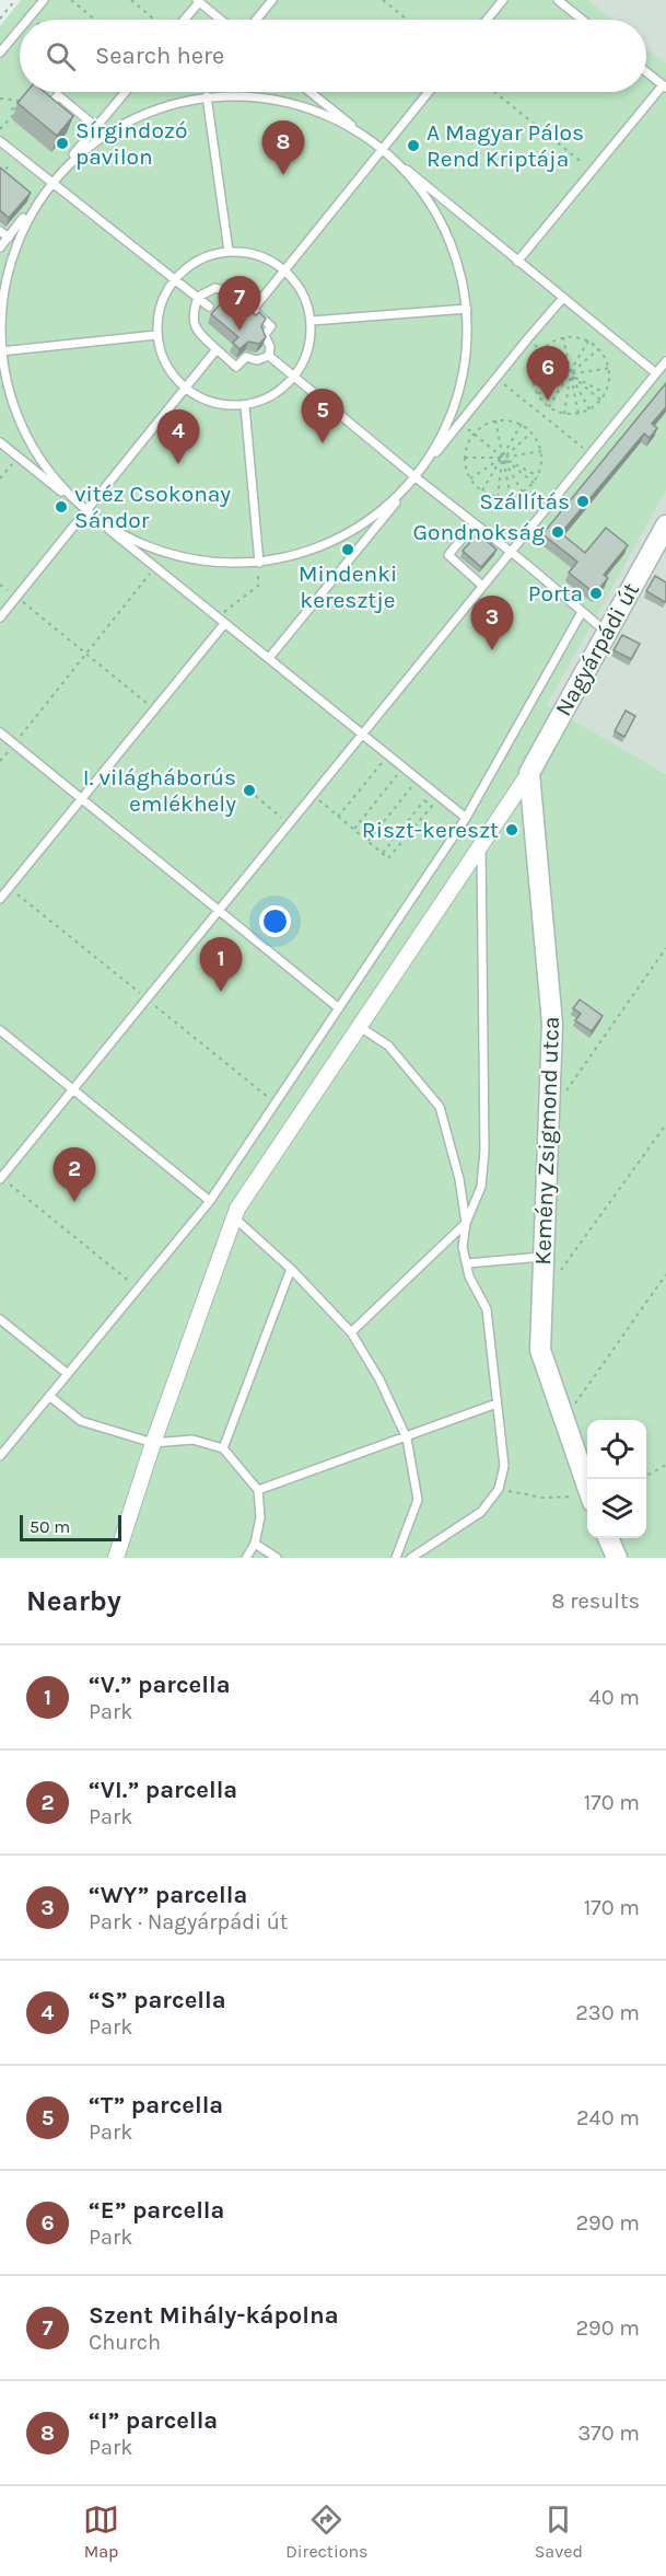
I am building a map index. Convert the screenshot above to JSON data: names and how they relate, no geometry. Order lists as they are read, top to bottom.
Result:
{
  "streets": {
    "street": ["Nagyárpádi út", "Kemény Zsigmond utca"]
  },
  "crossings": [
    ["Nagyárpádi út", "Kemény Zsigmond utca"]
  ],
  "places": [
    "Sírgindozó pavilon",
    "A Magyar Pálos Rend Kriptája",
    "Szállítás",
    "vitéz Csokonay Sándor",
    "Gondnokság",
    "Mindenki keresztje",
    "Porta",
    "I. világháborús emlékhely",
    "Riszt-kereszt"
  ],
  "scale_bar": "50 m",
  "page": {
    "search": "Search here",
    "pins": [
      "8",
      "7",
      "6",
      "5",
      "4",
      "3",
      "1",
      "2"
    ],
    "scale": "50 m",
    "heading": ["Nearby", "8 results"],
    "list": [
      {
        "mark": "1",
        "name": "“V.” parcella",
        "note": "Park",
        "value": "40 m"
      },
      {
        "mark": "2",
        "name": "“VI.” parcella",
        "note": "Park",
        "value": "170 m"
      },
      {
        "mark": "3",
        "name": "“WY” parcella",
        "note": "Park · Nagyárpádi út",
        "value": "170 m"
      },
      {
        "mark": "4",
        "name": "“S” parcella",
        "note": "Park",
        "value": "230 m"
      },
      {
        "mark": "5",
        "name": "“T” parcella",
        "note": "Park",
        "value": "240 m"
      },
      {
        "mark": "6",
        "name": "“E” parcella",
        "note": "Park",
        "value": "290 m"
      },
      {
        "mark": "7",
        "name": "Szent Mihály-kápolna",
        "note": "Church",
        "value": "290 m"
      },
      {
        "mark": "8",
        "name": "“I” parcella",
        "note": "Park",
        "value": "370 m"
      }
    ],
    "nav": ["Map", "Directions", "Saved"]
  }
}
